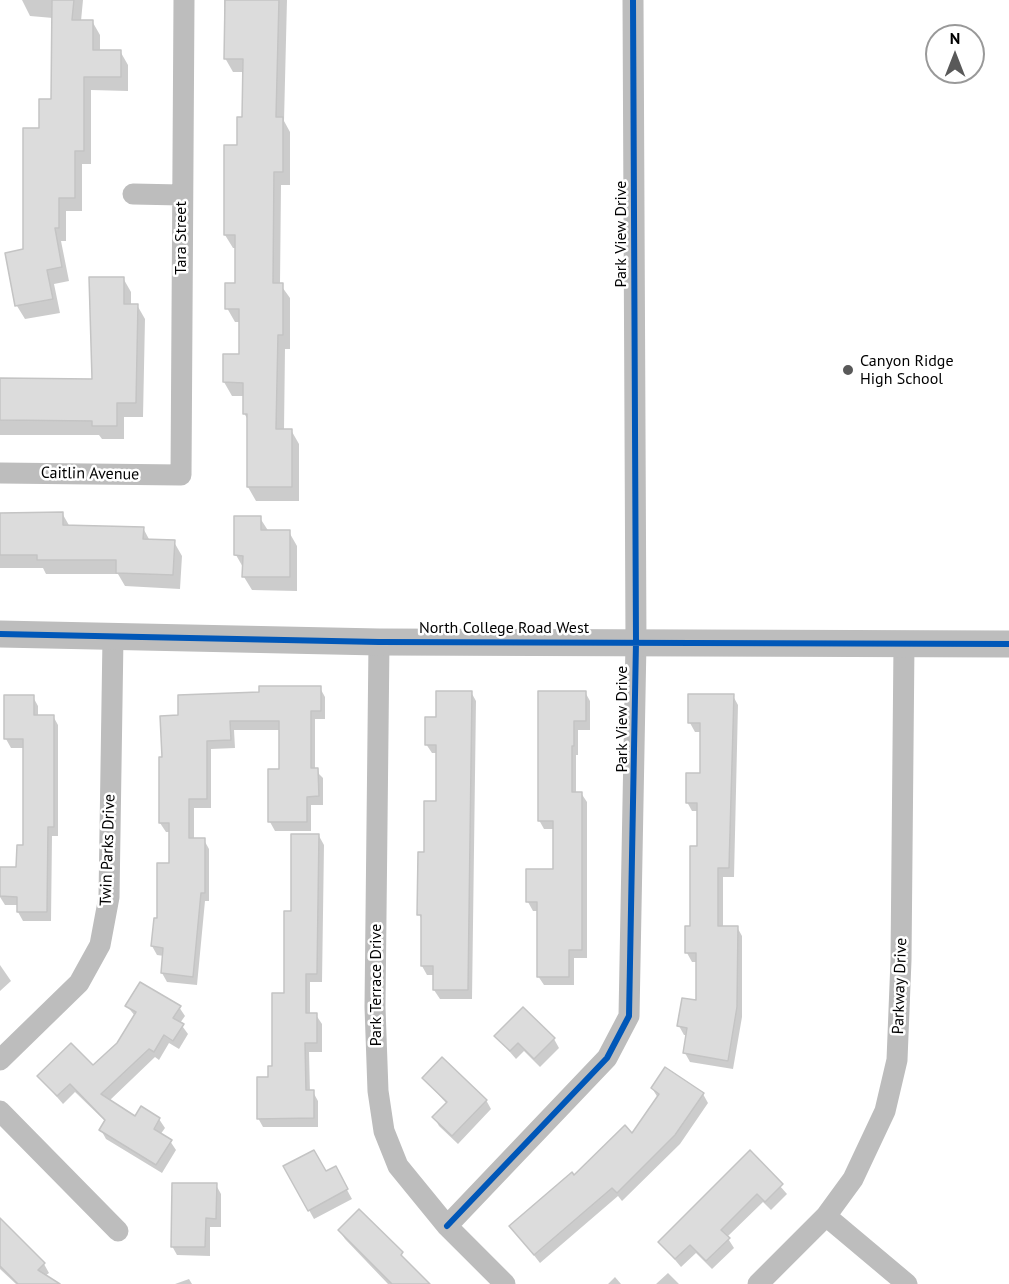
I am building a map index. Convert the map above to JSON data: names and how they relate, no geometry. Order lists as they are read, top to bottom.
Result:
{
  "streets": {
    "street": [
      "Park View Drive",
      "Tara Street",
      "Caitlin Avenue",
      "North College Road West",
      "Twin Parks Drive",
      "Park Terrace Drive",
      "Parkway Drive"
    ]
  },
  "crossings": [
    ["Park View Drive", "North College Road West"],
    ["Park View Drive", "Park Terrace Drive"],
    ["Tara Street", "Caitlin Avenue"],
    ["North College Road West", "Twin Parks Drive"],
    ["North College Road West", "Park Terrace Drive"],
    ["North College Road West", "Parkway Drive"]
  ],
  "places": ["Canyon Ridge High School"],
  "north": "top"
}
